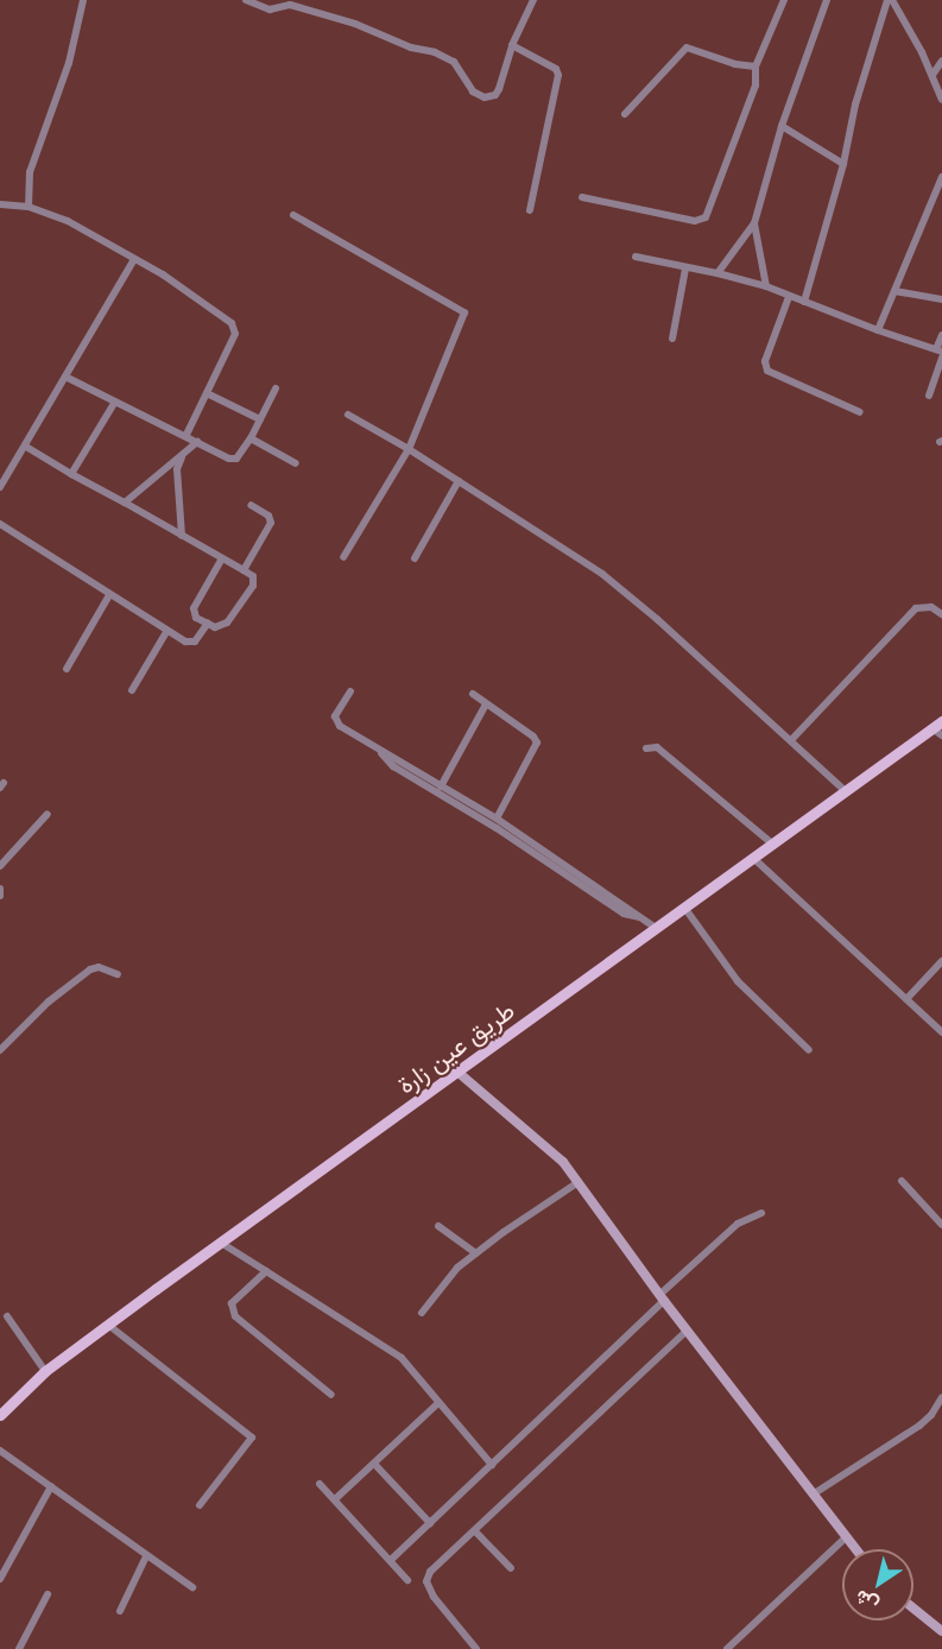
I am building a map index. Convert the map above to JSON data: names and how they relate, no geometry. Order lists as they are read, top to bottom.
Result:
{
  "streets": {
    "main road": ["طريق عين زارة"]
  },
  "north": "bottom left"
}
